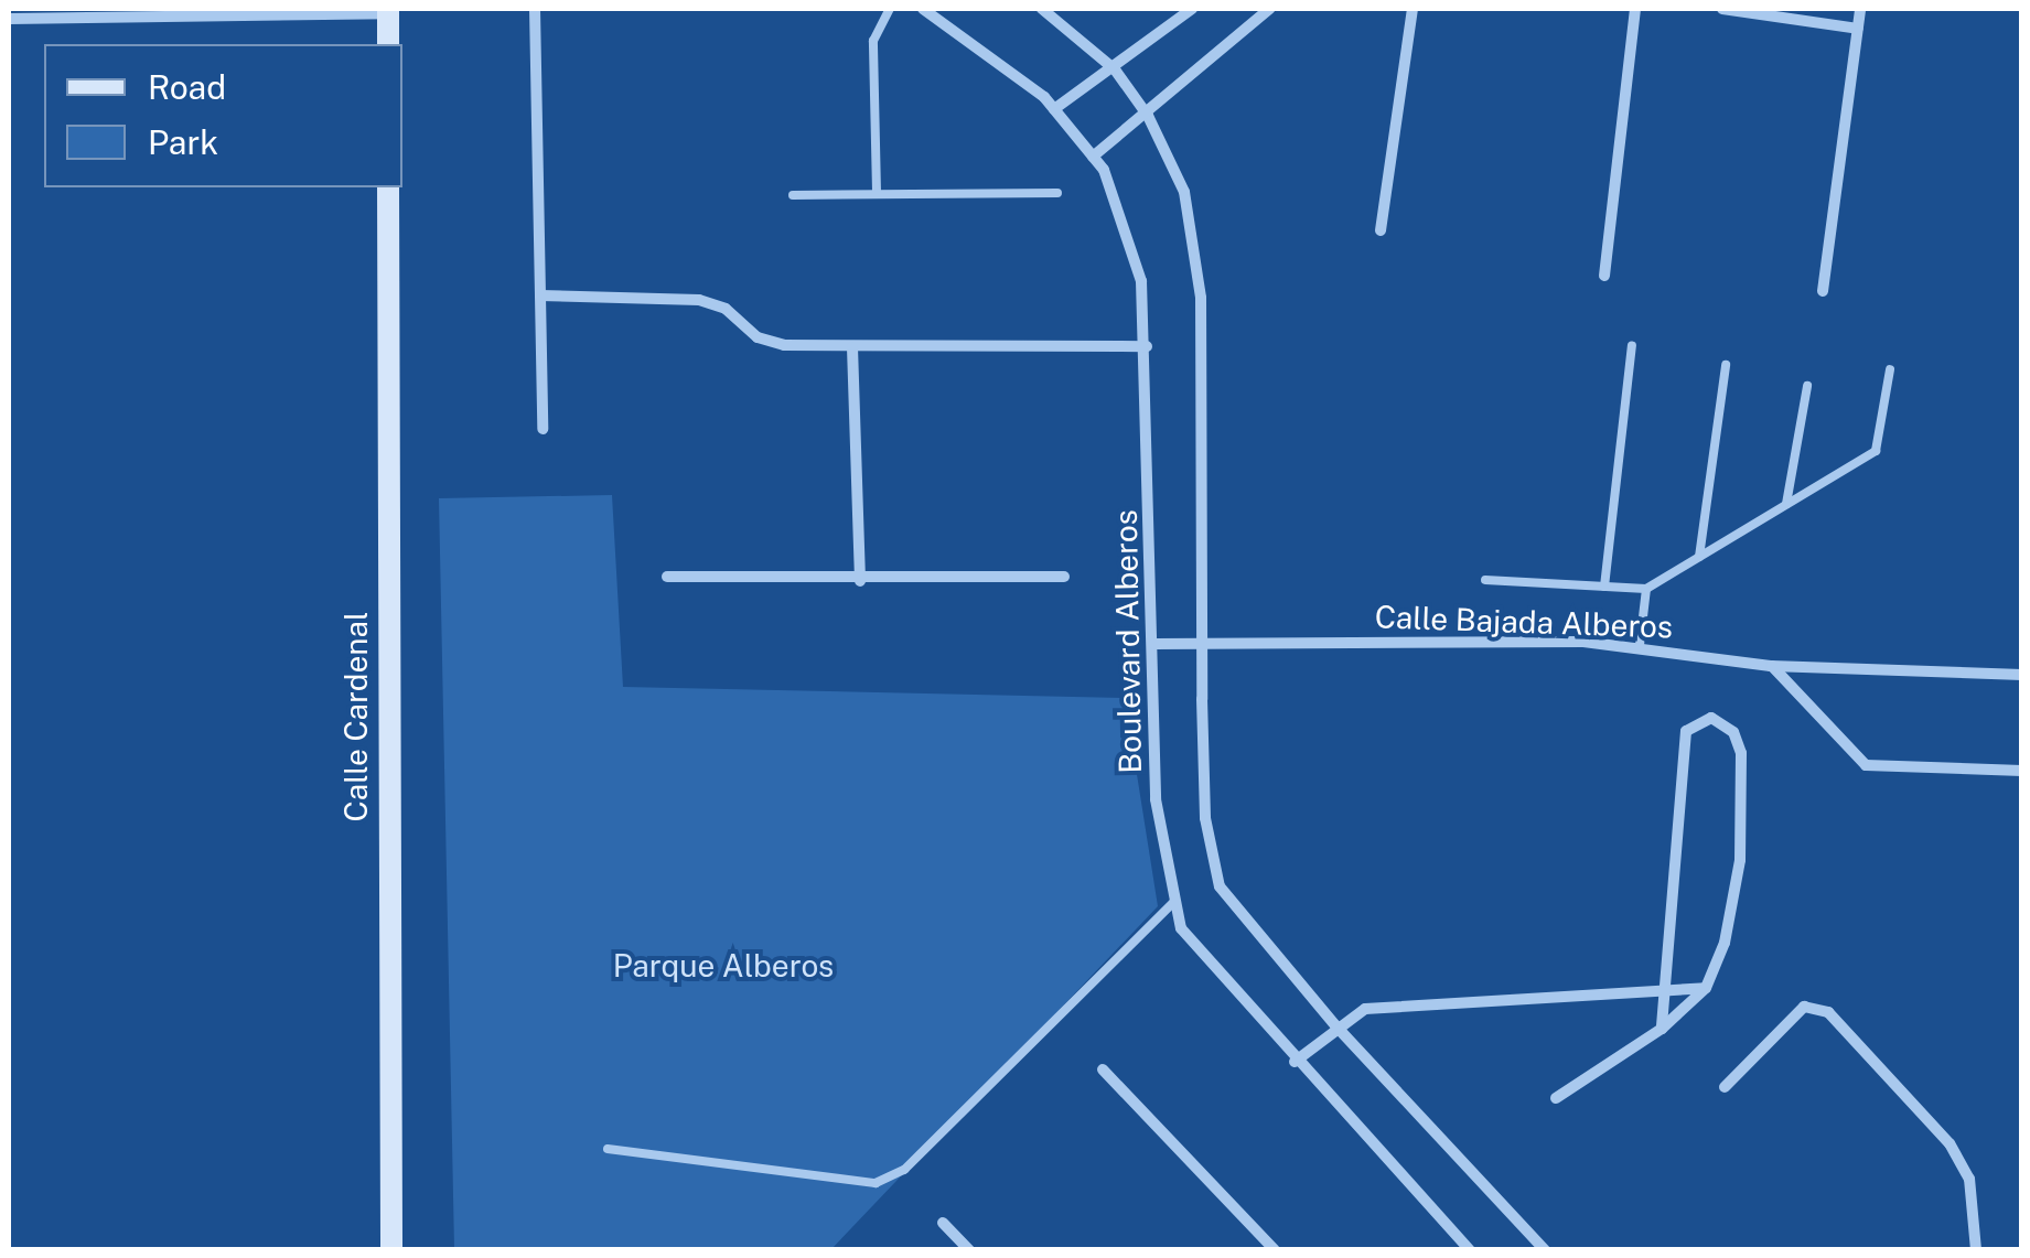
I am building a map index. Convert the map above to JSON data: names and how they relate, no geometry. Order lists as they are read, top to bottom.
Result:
{
  "streets": {
    "street": ["Calle Bajada Alberos", "Boulevard Alberos", "Calle Cardenal"]
  },
  "crossings": [
    ["Calle Bajada Alberos", "Boulevard Alberos"]
  ],
  "parks": ["Parque Alberos"],
  "legend": ["Road", "Park"]
}
